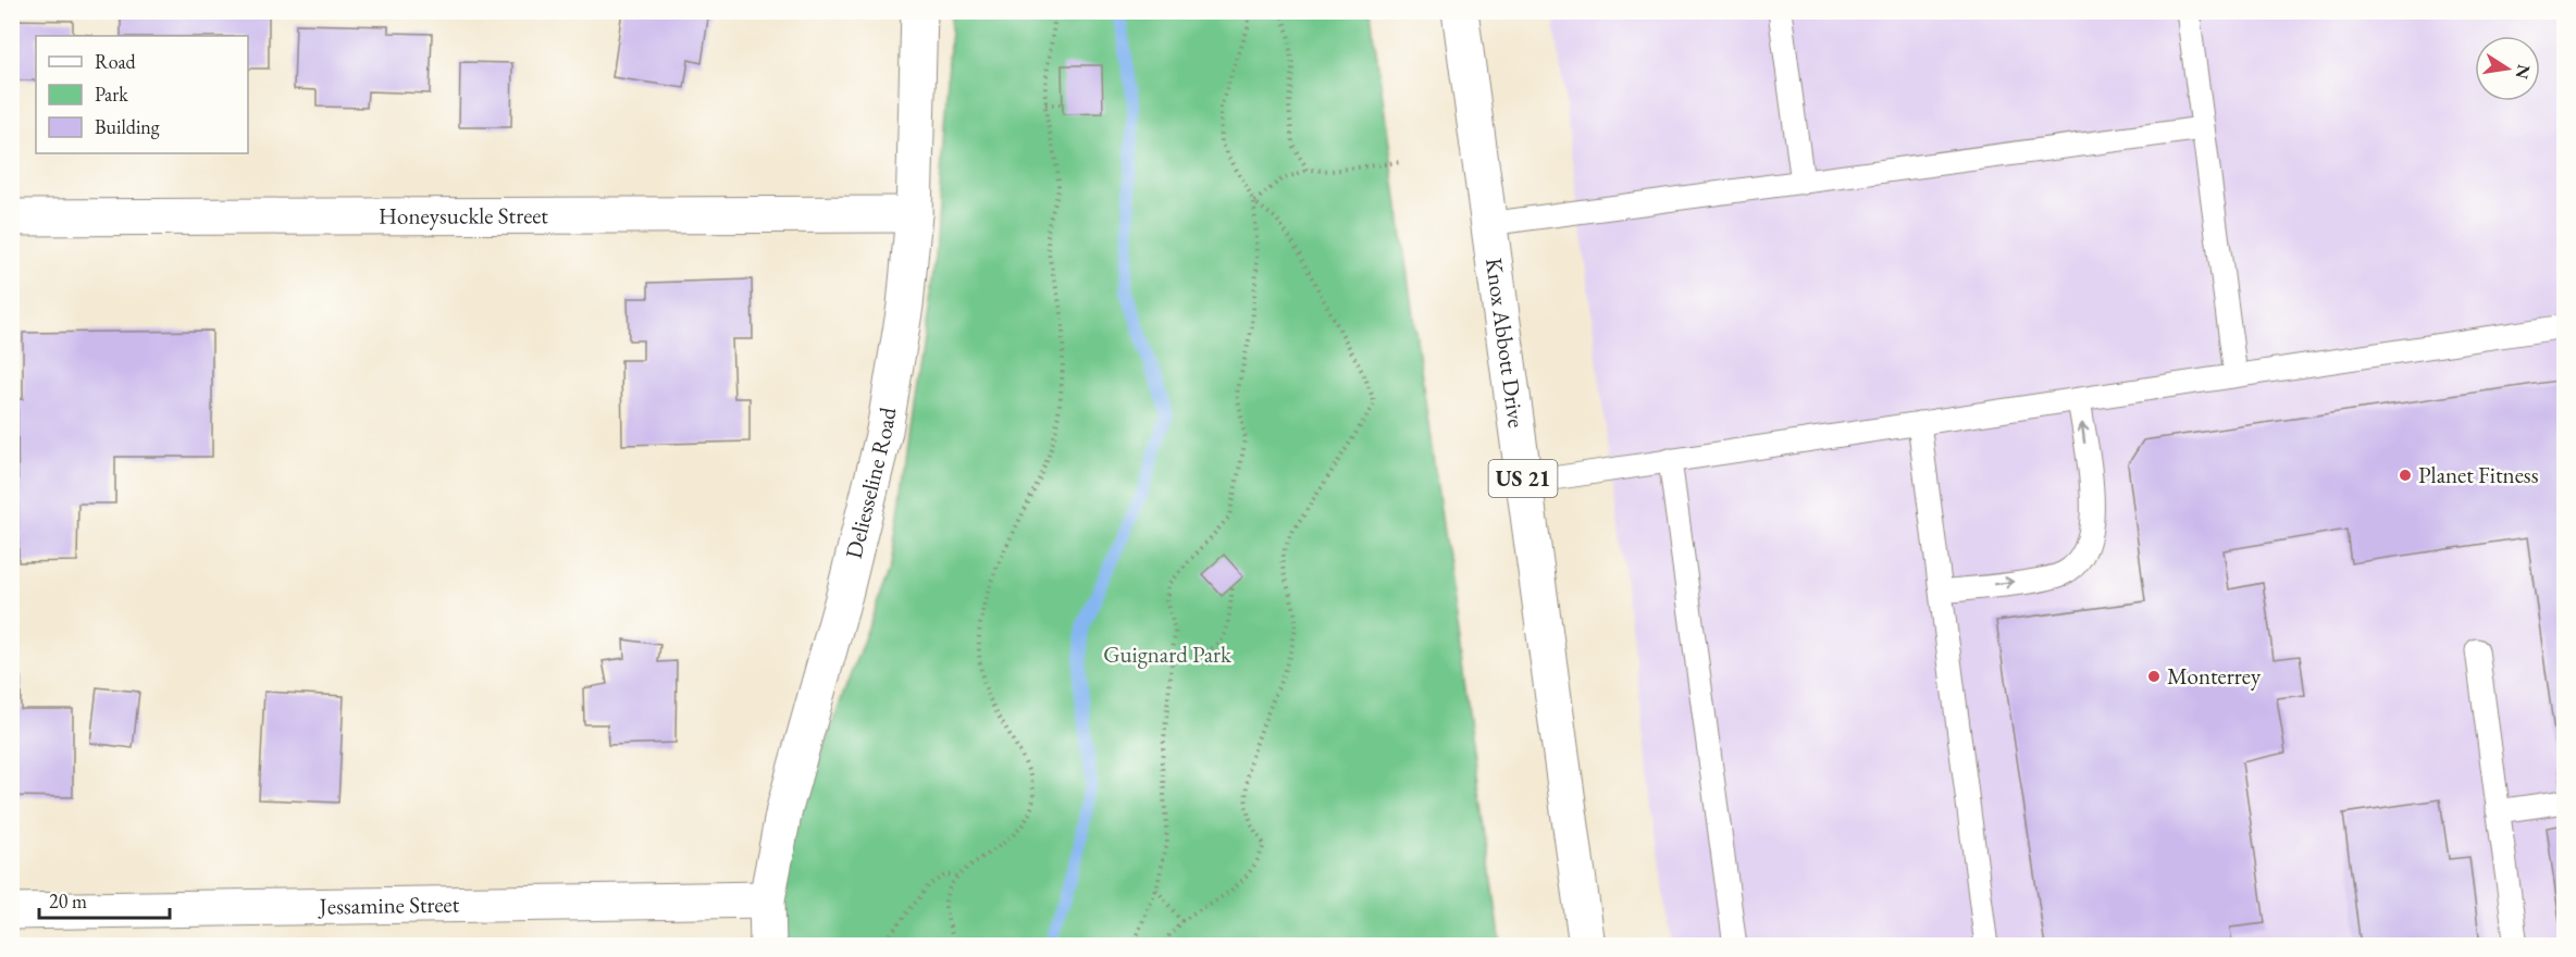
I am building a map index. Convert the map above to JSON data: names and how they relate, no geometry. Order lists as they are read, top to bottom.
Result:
{
  "streets": {
    "street": [
      "Honeysuckle Street",
      "Knox Abbott Drive",
      "US 21",
      "Deliesseline Road",
      "Jessamine Street"
    ]
  },
  "crossings": [
    ["Honeysuckle Street", "Deliesseline Road"],
    ["Deliesseline Road", "Jessamine Street"]
  ],
  "parks": ["Guignard Park"],
  "places": ["Planet Fitness", "Monterrey"],
  "legend": ["Road", "Park", "Building"],
  "scale_bar": "20 m",
  "north": "right"
}
